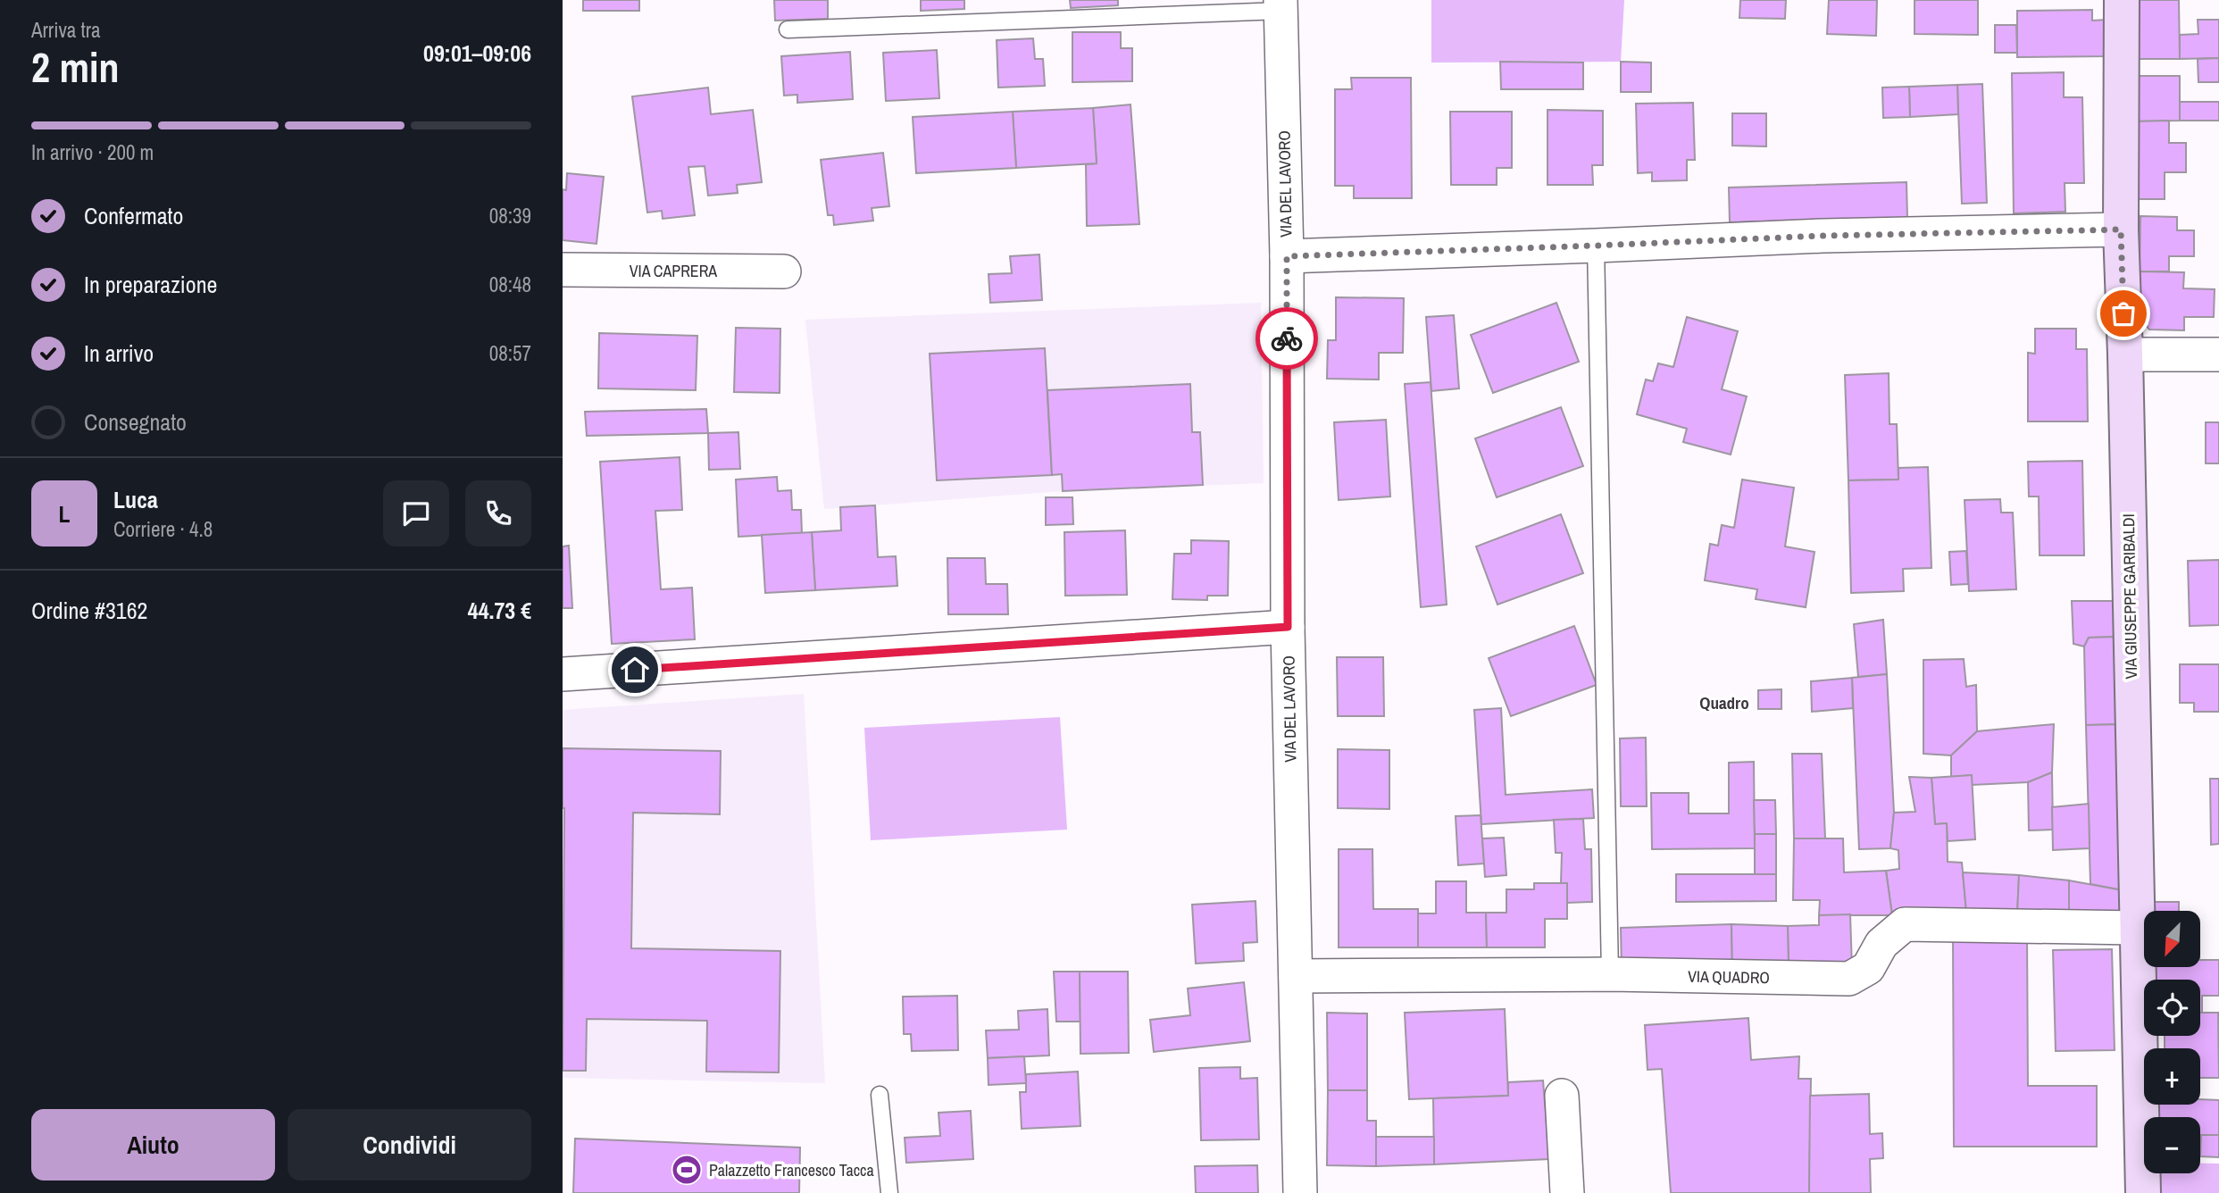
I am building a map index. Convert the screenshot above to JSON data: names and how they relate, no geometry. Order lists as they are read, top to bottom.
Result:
{
  "streets": {
    "street": [
      "VIA DEL LAVORO",
      "VIA CAPRERA",
      "VIA GIUSEPPE GARIBALDI",
      "VIA QUADRO"
    ]
  },
  "crossings": [
    ["VIA DEL LAVORO", "VIA QUADRO"],
    ["VIA GIUSEPPE GARIBALDI", "VIA QUADRO"]
  ],
  "districts": ["Quadro"],
  "places": {
    "sports": ["Palazzetto Francesco Tacca"]
  },
  "north": "bottom left",
  "page": {
    "heading": ["2 min", "Arriva tra", "09:01–09:06"],
    "panel": [
      "Luca",
      "Corriere · 4.8",
      "Ordine #3162",
      "44.73 €"
    ],
    "bar": "In arrivo · 200 m",
    "list": [
      ["Confermato", "08:39"],
      ["In preparazione", "08:48"],
      ["In arrivo", "08:57"],
      "Consegnato"
    ],
    "round": "L",
    "map_buttons": ["+", "−"],
    "buttons": ["Aiuto", "Condividi"]
  }
}
